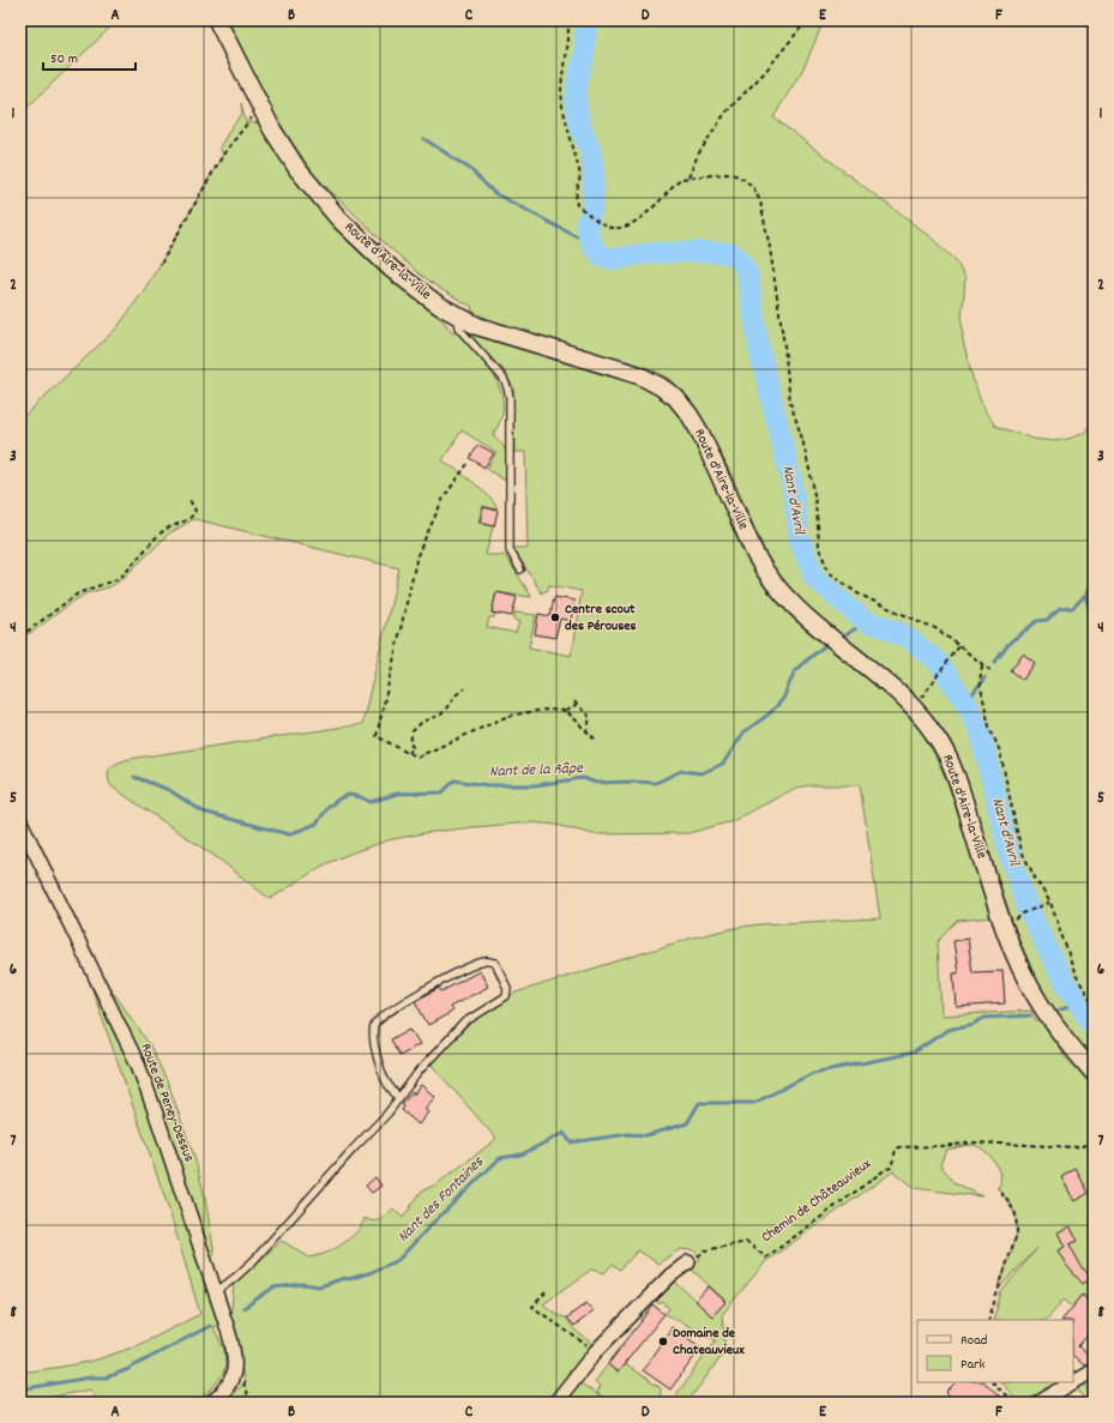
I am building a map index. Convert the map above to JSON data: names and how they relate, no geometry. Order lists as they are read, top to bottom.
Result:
{
  "streets": {
    "street": ["Route d'Aire-la-Ville", "Route de Peney-Dessus"],
    "path": ["Chemin de Châteauvieux"]
  },
  "water": ["Nant d'Avril", "Nant de la Râpe", "Nant des Fontaines"],
  "places": ["Centre scout des Pérouses", "Domaine de Chateauvieux"],
  "legend": ["Road", "Park"],
  "scale_bar": "50 m",
  "grid": {
    "columns": [
      "A",
      "B",
      "C",
      "D",
      "E",
      "F"
    ],
    "rows": [
      "1",
      "2",
      "3",
      "4",
      "5",
      "6",
      "7",
      "8"
    ]
  }
}
